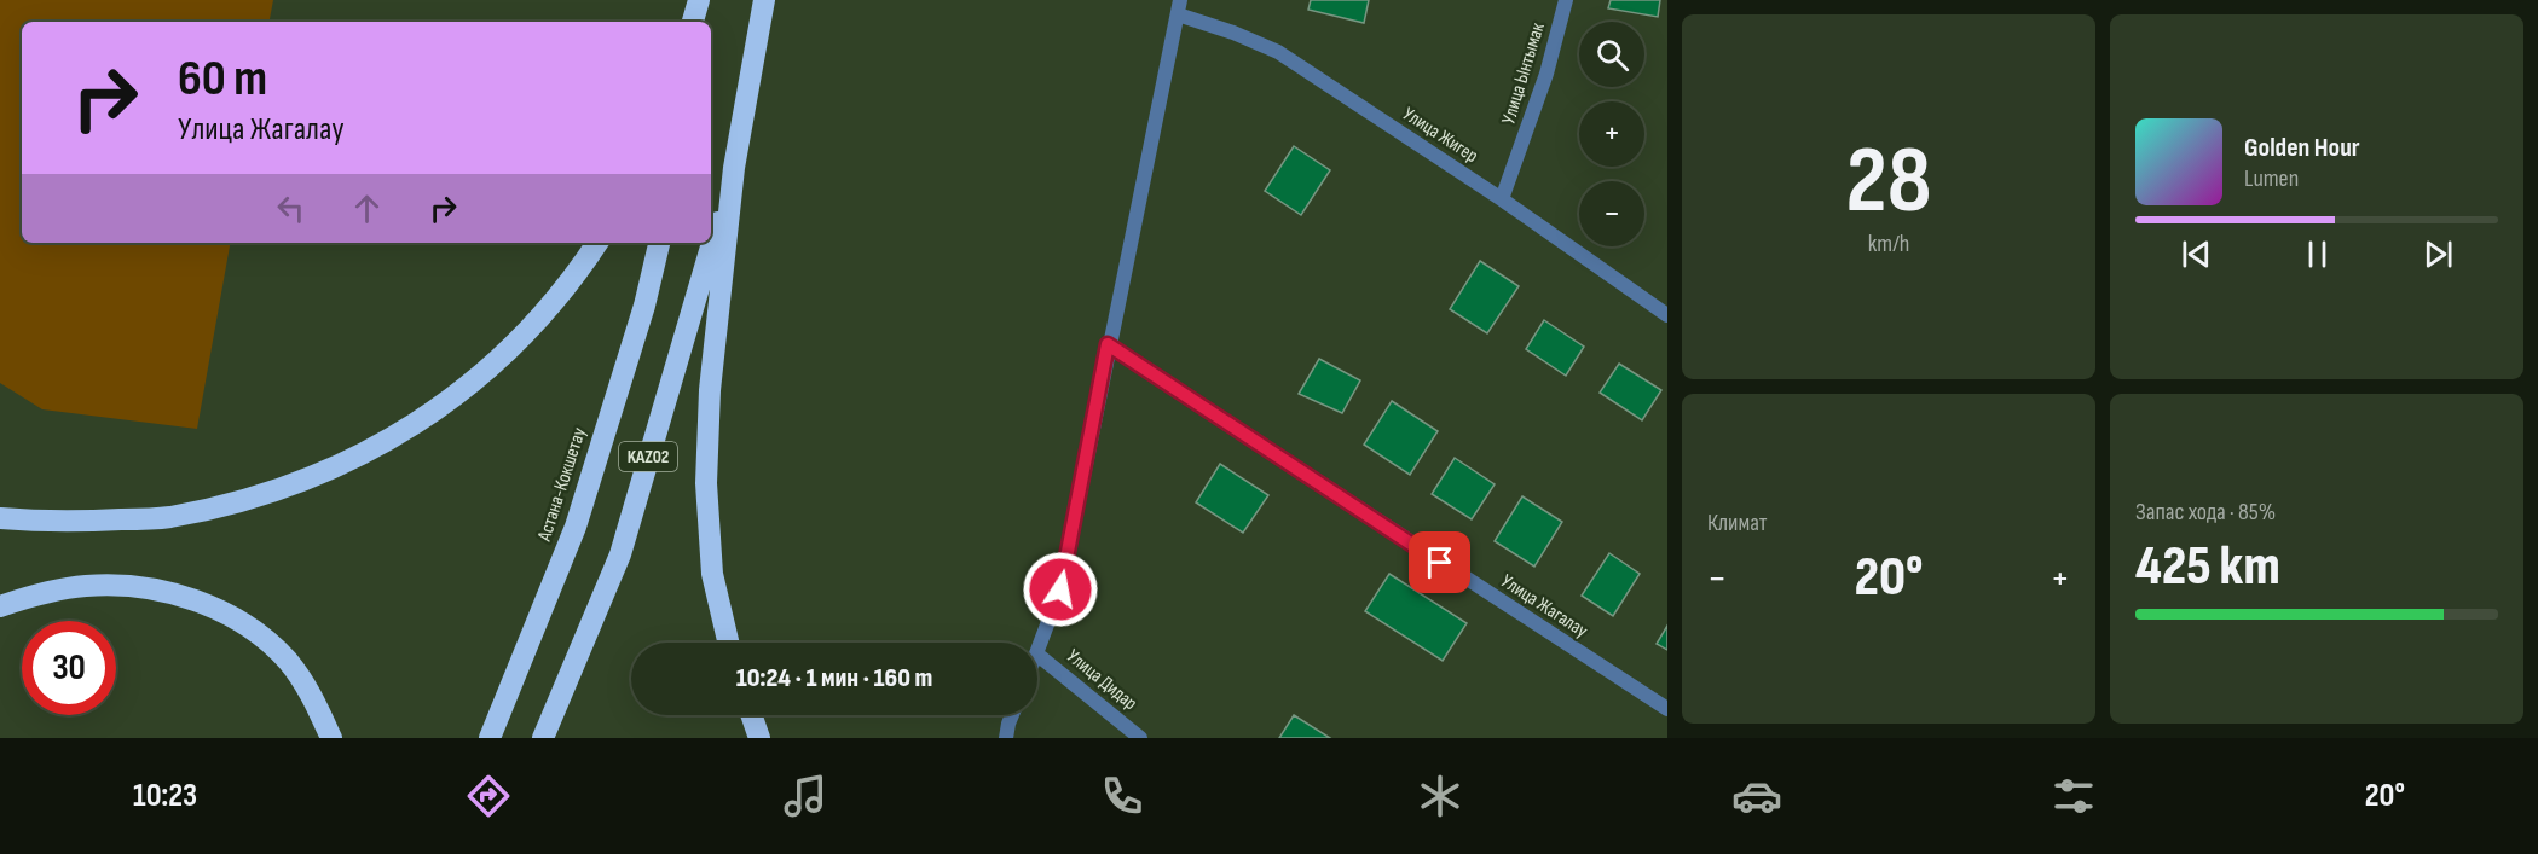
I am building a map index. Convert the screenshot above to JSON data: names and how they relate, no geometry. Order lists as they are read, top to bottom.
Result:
{
  "streets": {
    "highway": ["KАZ02", "Астана-Кокшетау"],
    "street": [
      "Улица Ынтымак",
      "Улица Жигер",
      "Улица Жагалау",
      "Улица Дидар"
    ]
  },
  "crossings": [
    ["Улица Ынтымак", "Улица Жигер"]
  ],
  "page": {
    "tile": [
      ["28", "km/h"],
      "Климат",
      ["Запас хода · 85%", "425 km"]
    ],
    "map_buttons": ["+", "−"],
    "turn": ["60 m", "Улица Жагалау"],
    "song": ["Golden Hour", "Lumen"],
    "heat": ["−", "20°", "+"],
    "limit": "30",
    "trip": "10:24 · 1 мин · 160 m",
    "tabs": ["10:23", "20°"]
  }
}
